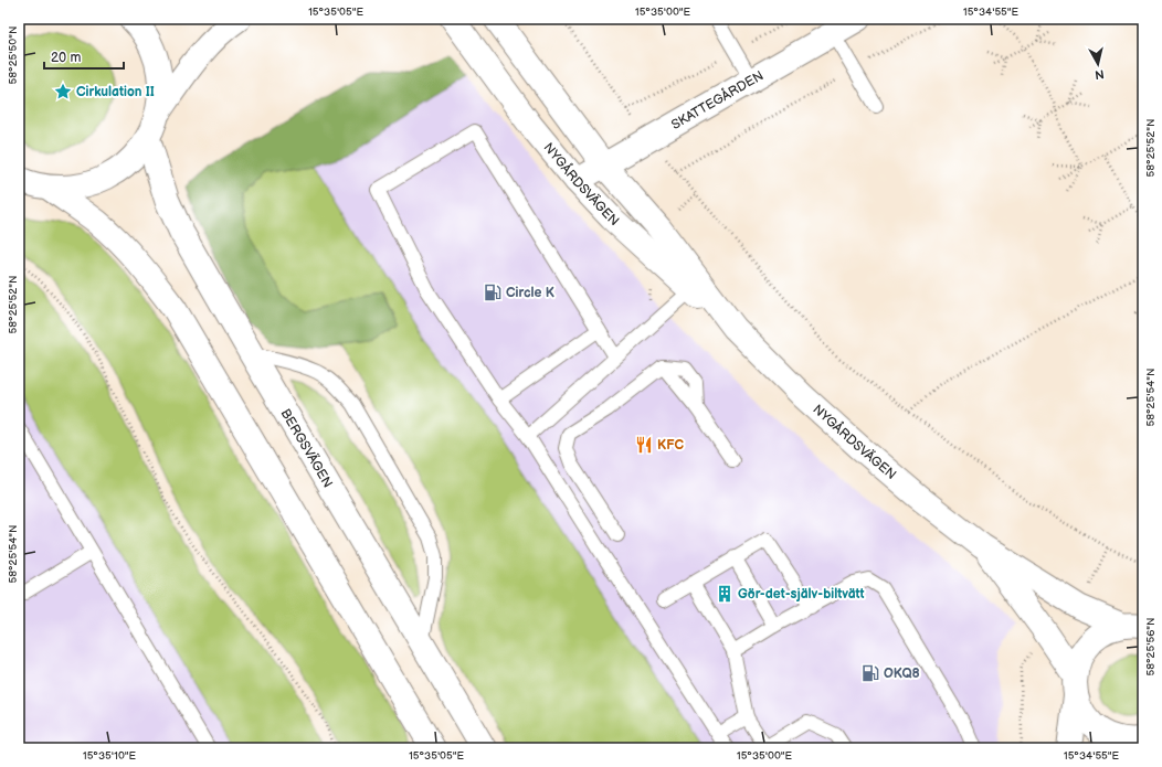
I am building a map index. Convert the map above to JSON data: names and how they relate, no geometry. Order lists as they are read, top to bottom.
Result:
{
  "streets": {
    "street": ["SKATTEGÅRDEN", "NYGÅRDSVÄGEN", "BERGSVÄGEN"]
  },
  "crossings": [
    ["SKATTEGÅRDEN", "NYGÅRDSVÄGEN"]
  ],
  "places": {
    "place": ["Cirkulation II"],
    "fuel station": ["Circle K", "OKQ8"],
    "restaurant": ["KFC"],
    "building": ["Gör-det-själv-biltvätt"]
  },
  "scale_bar": "20 m",
  "north": "bottom",
  "coordinates": [
    "15°35'05\"E",
    "15°35'00\"E",
    "15°34'55\"E",
    "58°25'50\"N",
    "58°25'52\"N",
    "58°25'54\"N",
    "58°25'56\"N",
    "15°35'10\"E"
  ]
}
